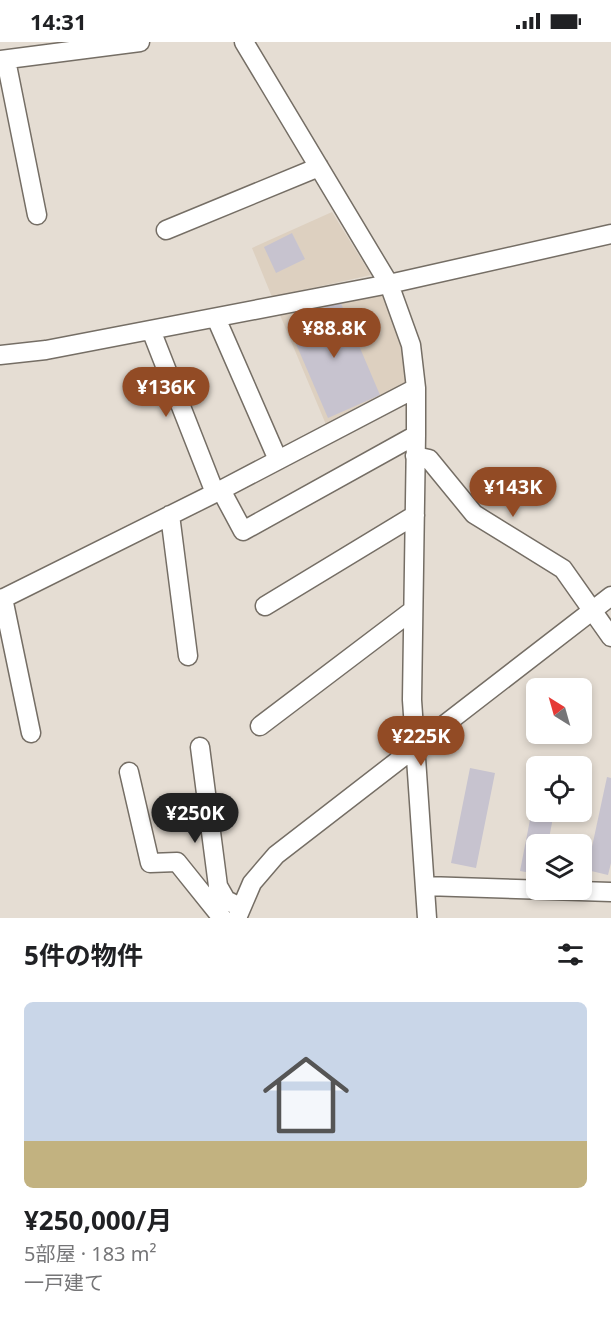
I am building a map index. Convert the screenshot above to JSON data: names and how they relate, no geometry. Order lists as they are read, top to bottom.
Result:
{
  "north": "top left",
  "page": {
    "status": "14:31",
    "price": [
      "¥88.8K",
      "¥136K",
      "¥143K",
      "¥225K",
      "¥250K"
    ],
    "heading": "5件の物件",
    "list": [
      {
        "name": "¥250,000/月",
        "note": "5部屋 · 183 m² · 一戸建て"
      }
    ]
  }
}
